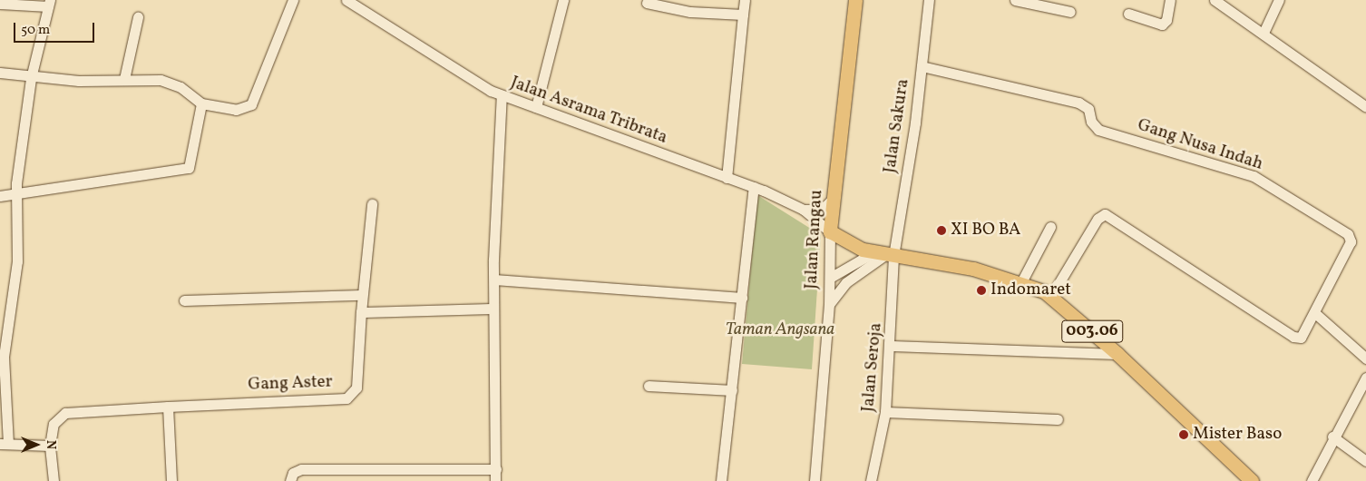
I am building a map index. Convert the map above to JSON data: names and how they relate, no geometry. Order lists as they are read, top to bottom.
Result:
{
  "streets": {
    "main road": ["Jalan Rangau", "003.06"],
    "street": [
      "Jalan Asrama Tribrata",
      "Jalan Sakura",
      "Gang Nusa Indah",
      "Jalan Seroja",
      "Gang Aster"
    ]
  },
  "crossings": [
    ["Jalan Asrama Tribrata", "Jalan Rangau"],
    ["Jalan Asrama Tribrata", "003.06"],
    ["Jalan Sakura", "Gang Nusa Indah"],
    ["Jalan Sakura", "003.06"],
    ["Jalan Sakura", "Jalan Seroja"],
    ["Gang Nusa Indah", "003.06"],
    ["Jalan Rangau", "003.06"],
    ["003.06", "Jalan Seroja"]
  ],
  "parks": ["Taman Angsana"],
  "places": ["XI BO BA", "Indomaret", "Mister Baso"],
  "scale_bar": "50 m",
  "north": "right"
}
